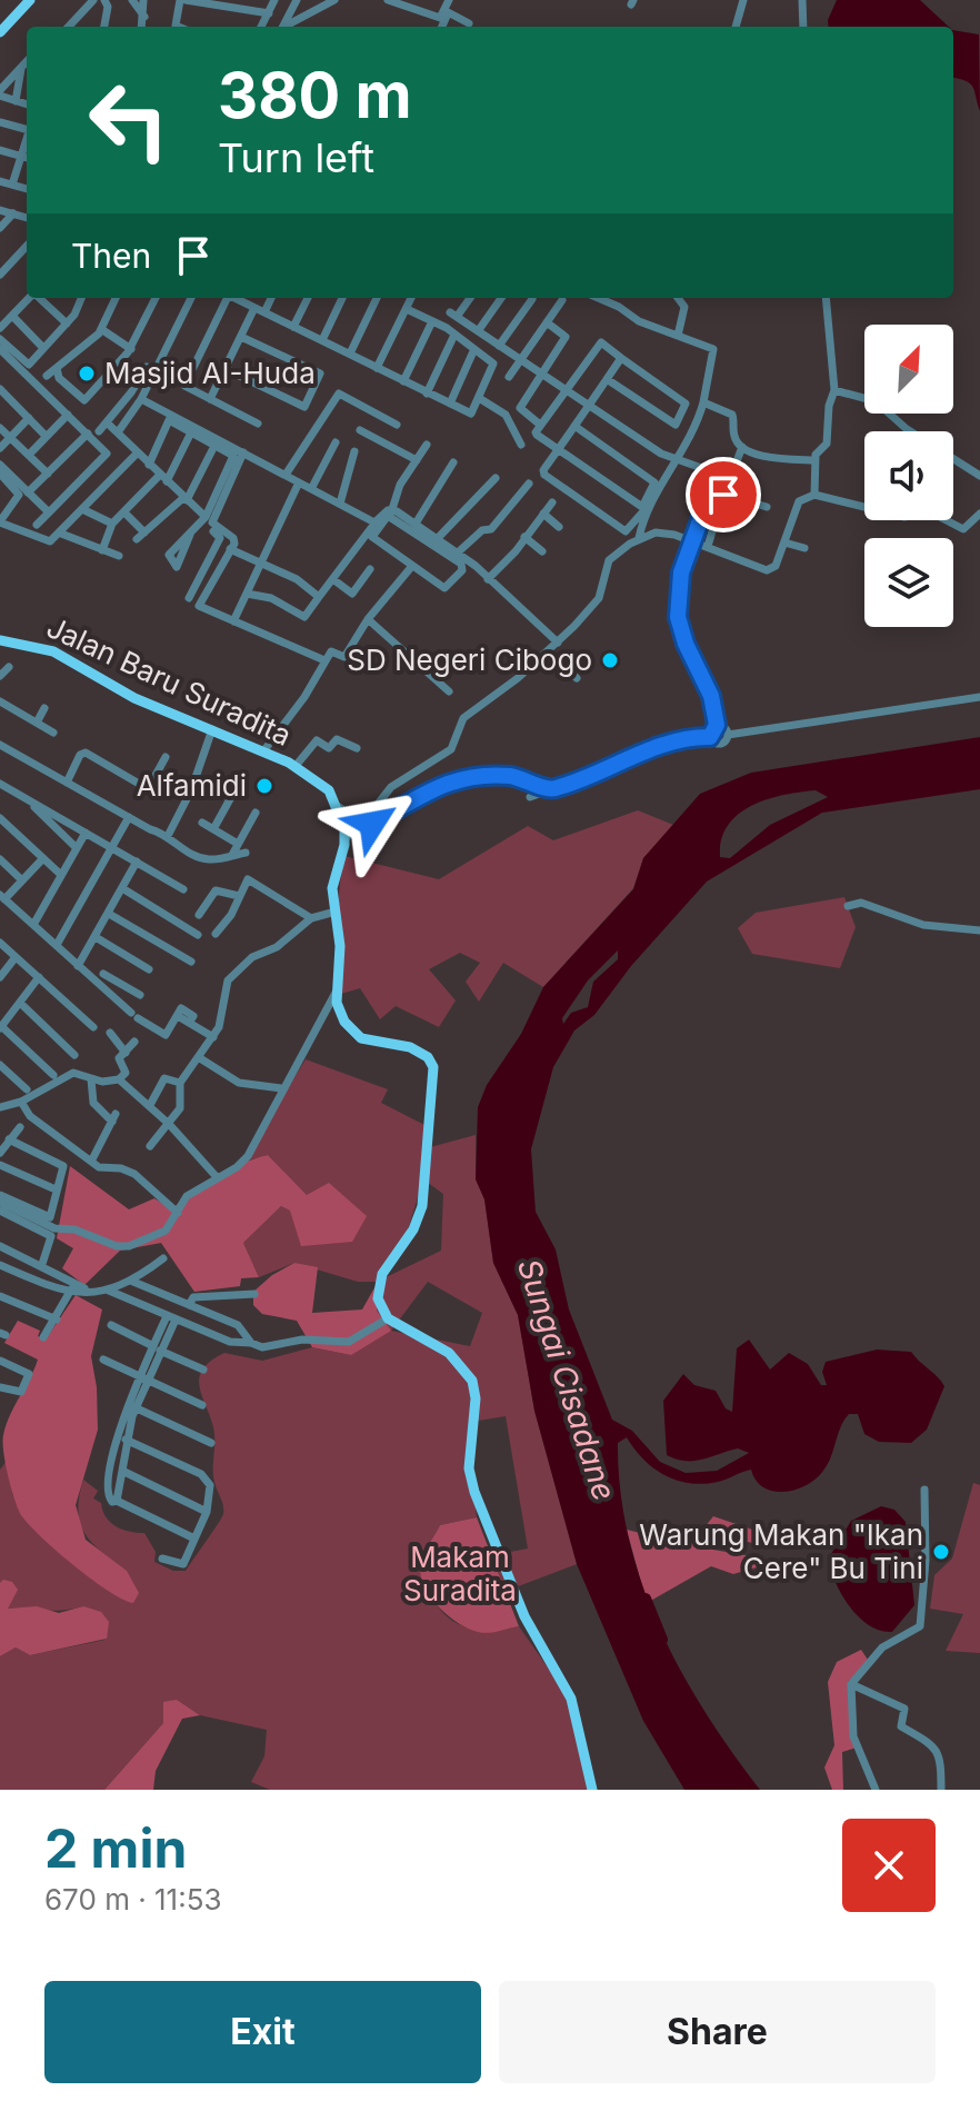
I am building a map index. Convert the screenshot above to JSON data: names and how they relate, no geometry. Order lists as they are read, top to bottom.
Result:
{
  "streets": {
    "main road": ["Jalan Baru Suradita"]
  },
  "water": ["Sungai Cisadane"],
  "parks": ["Makam Suradita"],
  "places": [
    "Masjid AI-Huda",
    "SD Negeri Cibogo",
    "Alfamidi",
    "Warung Makan \"Ikan Cere\" Bu Tini"
  ],
  "north": "top right",
  "page": {
    "turn": ["380 m", "Turn left"],
    "then": "Then",
    "heading": ["2 min", "670 m · 11:53"],
    "buttons": ["Exit", "Share"]
  }
}
